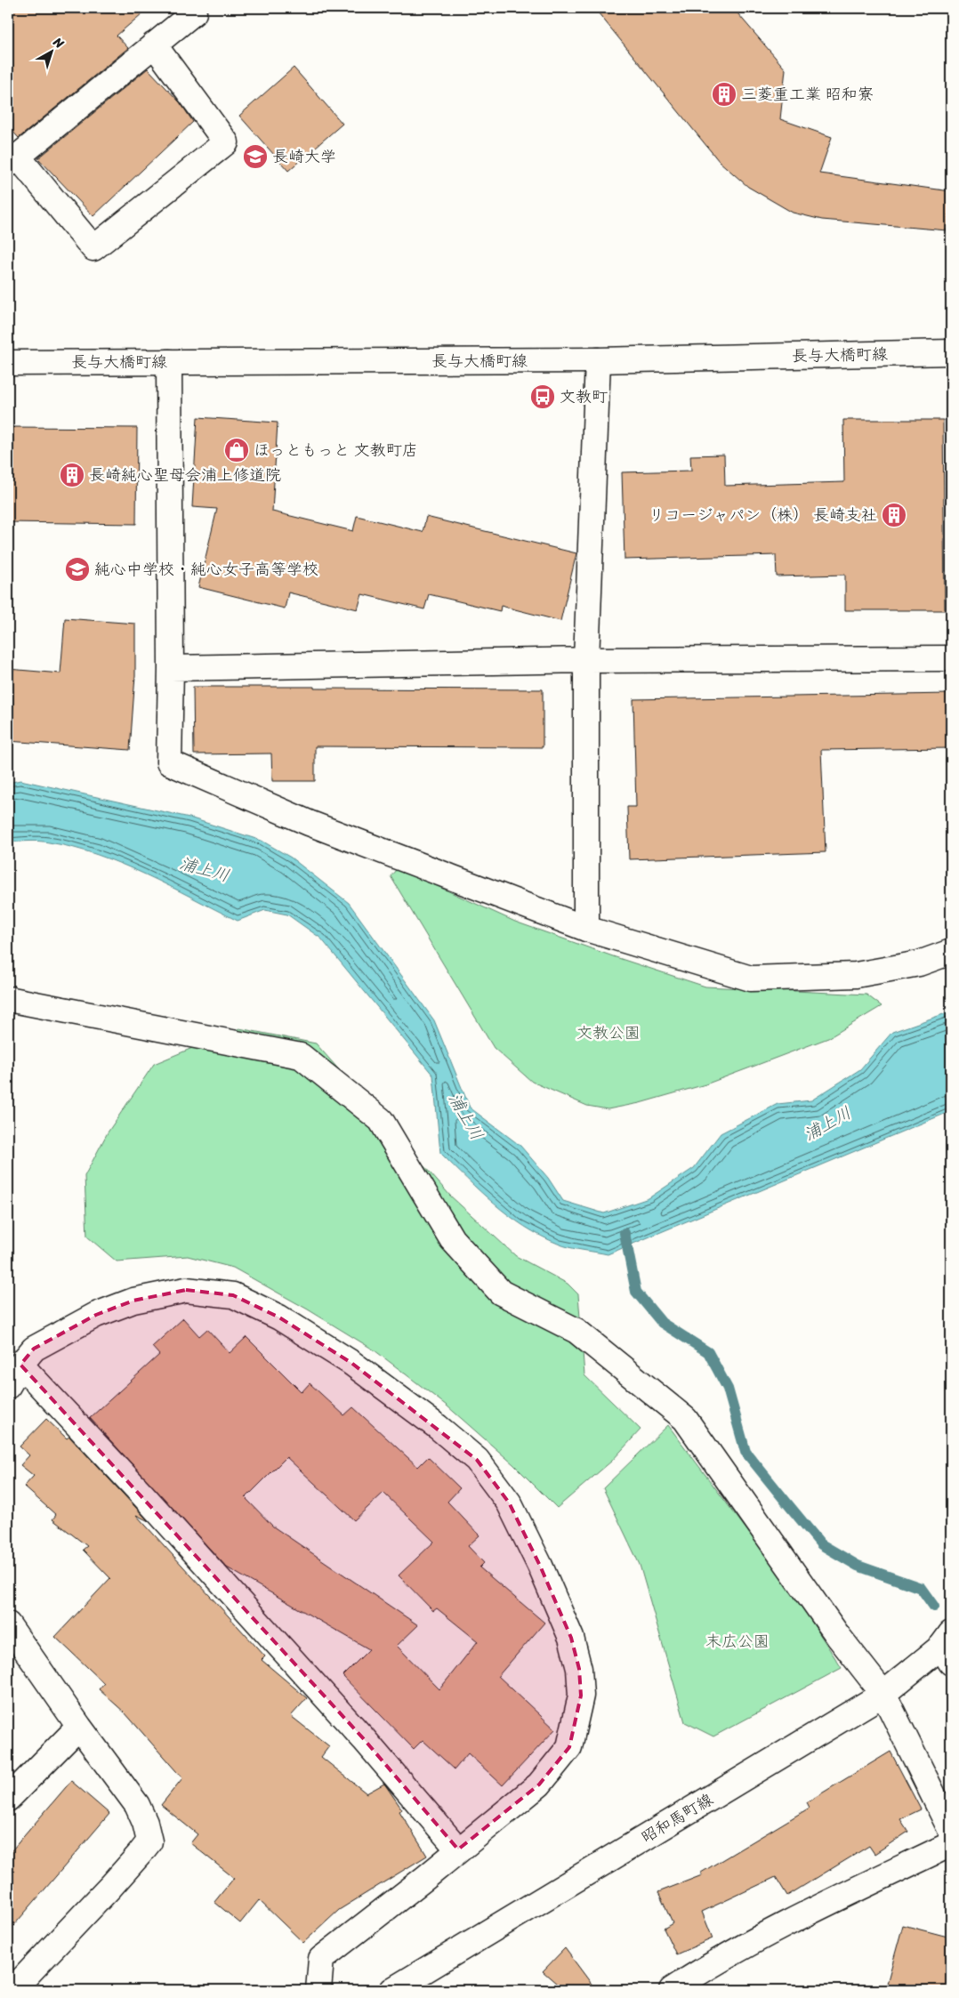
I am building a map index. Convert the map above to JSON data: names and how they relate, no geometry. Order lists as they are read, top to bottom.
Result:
{
  "streets": {
    "street": ["長与大橋町線", "昭和馬町線"]
  },
  "water": ["浦上川"],
  "parks": ["文教公園", "末広公園"],
  "places": {
    "building": ["三菱重工業 昭和寮", "長崎純心聖母会浦上修道院", "リコージャパン（株） 長崎支社"],
    "school or university": ["長崎大学", "純心中学校・純心女子高等学校"],
    "bus stop": ["文教町"],
    "shop": ["ほっともっと 文教町店"]
  },
  "north": "top right"
}
